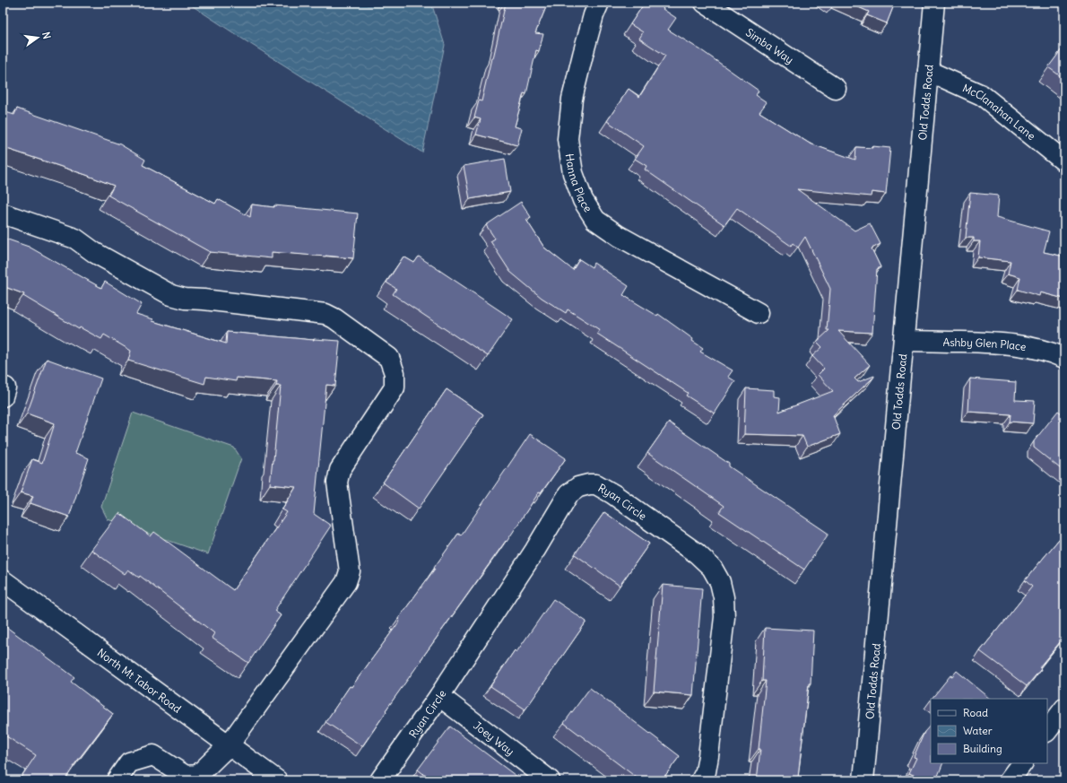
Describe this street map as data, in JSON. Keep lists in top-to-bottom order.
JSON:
{
  "streets": {
    "street": [
      "Simba Way",
      "Old Todds Road",
      "McClanahan Lane",
      "Hanna Place",
      "Ashby Glen Place",
      "Ryan Circle",
      "North Mt Tabor Road",
      "Joey Way"
    ]
  },
  "crossings": [
    ["Old Todds Road", "McClanahan Lane"],
    ["Old Todds Road", "Ashby Glen Place"],
    ["Ryan Circle", "Joey Way"]
  ],
  "legend": ["Road", "Water", "Building"],
  "north": "right"
}
